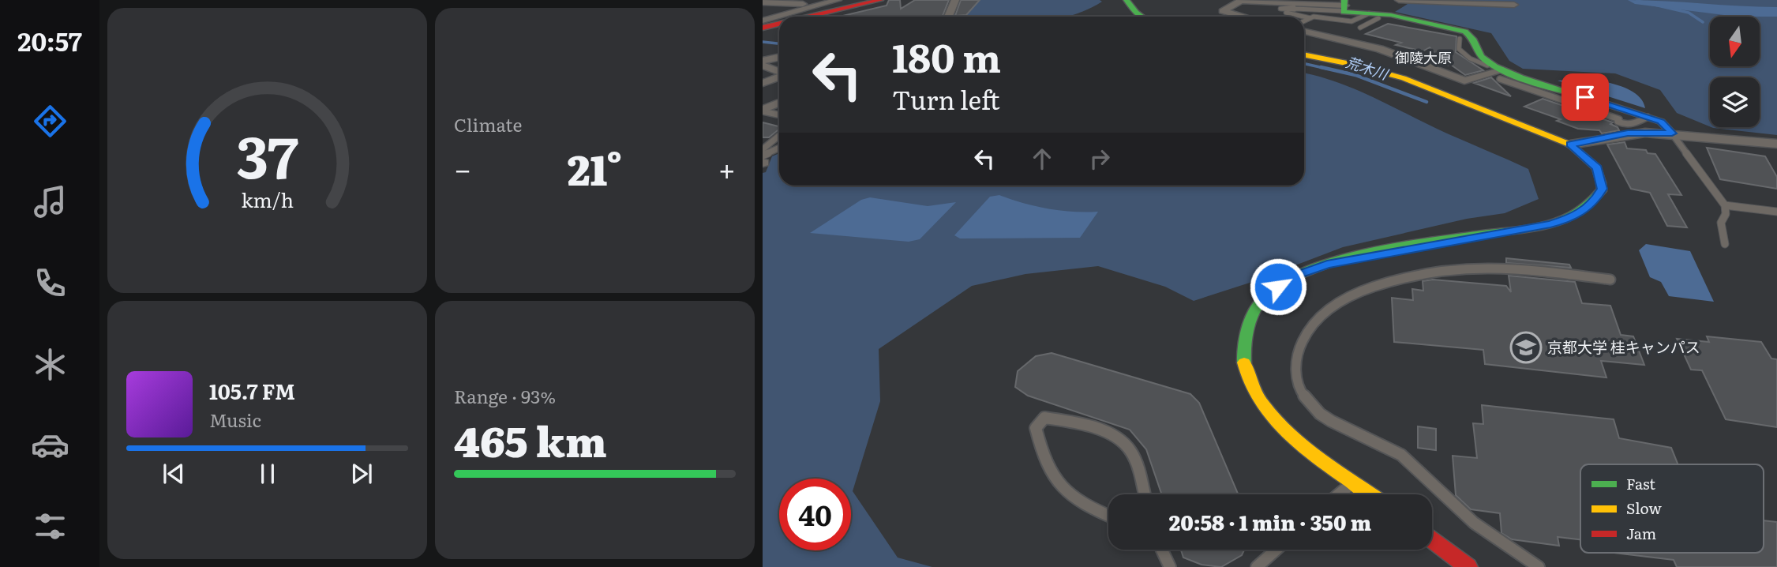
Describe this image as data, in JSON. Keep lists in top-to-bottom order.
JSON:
{
  "districts": ["御陵大原"],
  "water": ["荒木川"],
  "places": {
    "school or university": ["京都大学 桂キャンパス"]
  },
  "legend": ["Fast", "Slow", "Jam"],
  "north": "bottom",
  "page": {
    "tabs": "20:57",
    "tile": [
      "Climate",
      ["Range · 93%", "465 km"]
    ],
    "turn": ["180 m", "Turn left"],
    "heat": ["−", "21°", "+"],
    "song": ["105.7 FM", "Music"],
    "limit": "40",
    "trip": "20:58 · 1 min · 350 m",
    "gauge": ["37", "km/h"]
  }
}
